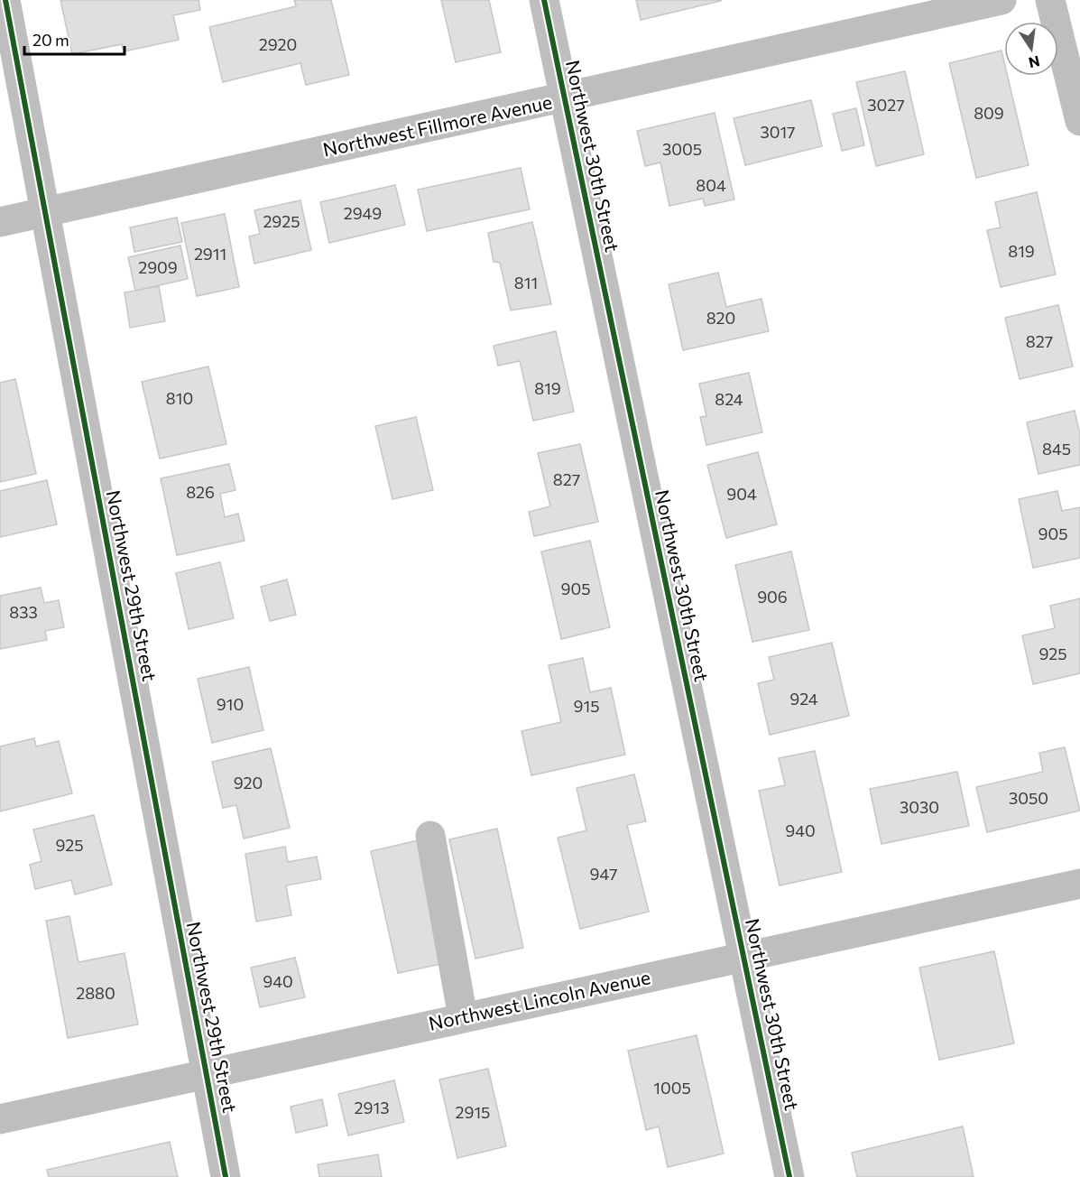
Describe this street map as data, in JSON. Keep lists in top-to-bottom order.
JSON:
{
  "streets": {
    "street": [
      "Northwest Fillmore Avenue",
      "Northwest 30th Street",
      "Northwest 29th Street",
      "Northwest Lincoln Avenue"
    ]
  },
  "crossings": [
    ["Northwest Fillmore Avenue", "Northwest 30th Street"],
    ["Northwest Fillmore Avenue", "Northwest 29th Street"],
    ["Northwest 30th Street", "Northwest Lincoln Avenue"],
    ["Northwest 29th Street", "Northwest Lincoln Avenue"]
  ],
  "house_numbers": [
    "2920",
    "3027",
    "809",
    "3017",
    "3005",
    "804",
    "2949",
    "2925",
    "819",
    "2911",
    "2909",
    "811",
    "820",
    "827",
    "819",
    "810",
    "824",
    "845",
    "827",
    "826",
    "904",
    "905",
    "905",
    "906",
    "833",
    "925",
    "924",
    "910",
    "915",
    "920",
    "3050",
    "3030",
    "940",
    "925",
    "947",
    "940",
    "2880",
    "1005",
    "2913",
    "2915"
  ],
  "scale_bar": "20 m",
  "north": "bottom"
}
